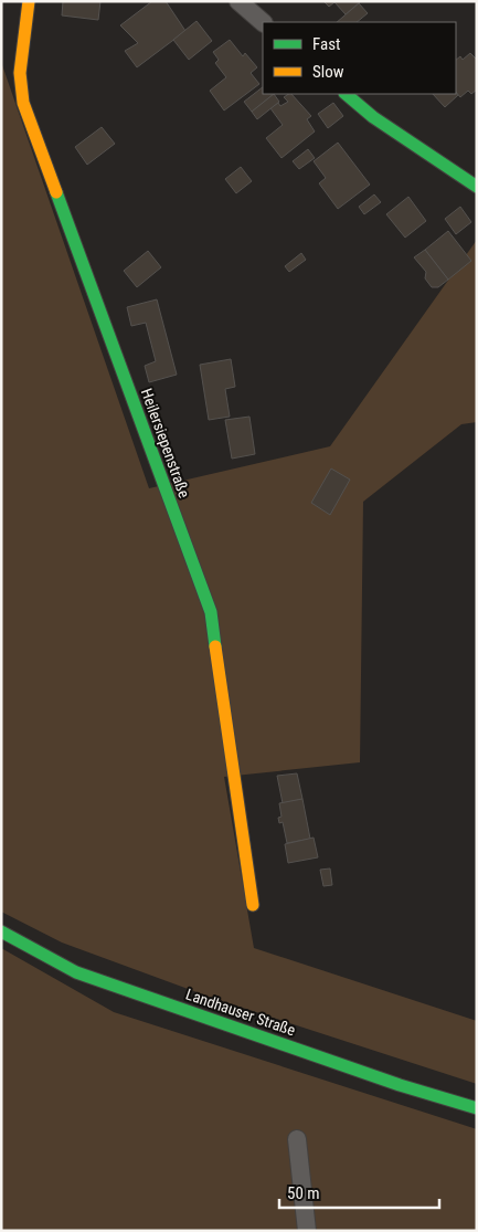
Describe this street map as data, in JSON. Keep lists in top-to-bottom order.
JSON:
{
  "streets": {
    "street": ["Heilersiepenstraße", "Landhauser Straße"]
  },
  "legend": ["Fast", "Slow"],
  "scale_bar": "50 m"
}
